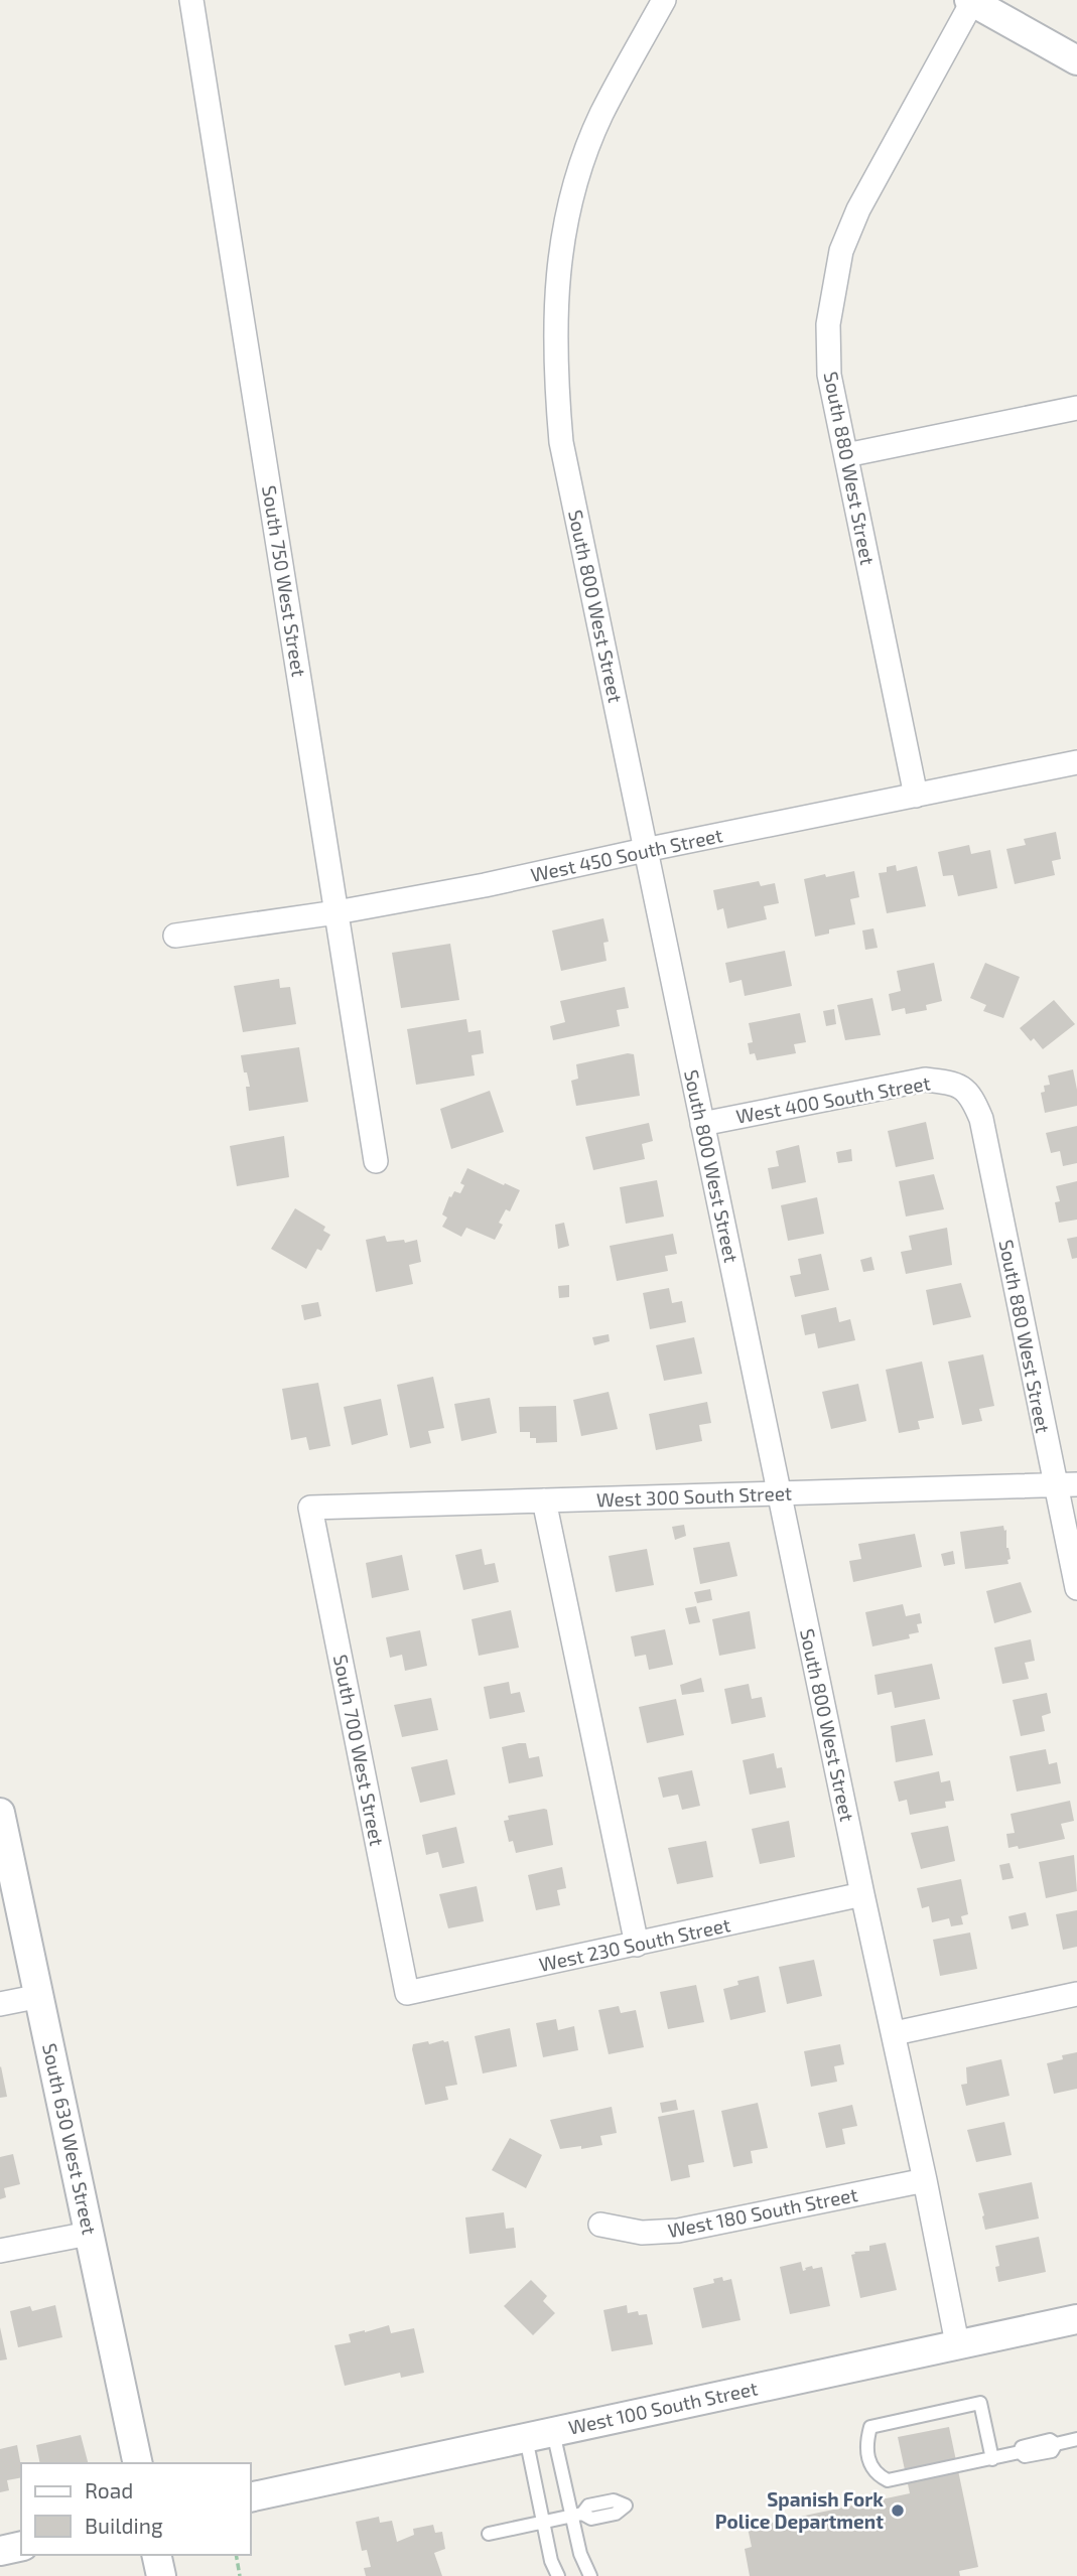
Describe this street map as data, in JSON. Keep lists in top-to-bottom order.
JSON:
{
  "streets": {
    "street": [
      "South 880 West Street",
      "South 750 West Street",
      "South 800 West Street",
      "West 450 South Street",
      "West 400 South Street",
      "West 300 South Street",
      "South 700 West Street",
      "West 230 South Street",
      "South 630 West Street",
      "West 180 South Street",
      "West 100 South Street"
    ]
  },
  "crossings": [
    ["South 880 West Street", "West 450 South Street"],
    ["South 880 West Street", "West 400 South Street"],
    ["South 880 West Street", "West 300 South Street"],
    ["South 750 West Street", "West 450 South Street"],
    ["South 800 West Street", "West 450 South Street"],
    ["South 800 West Street", "West 400 South Street"],
    ["South 800 West Street", "West 300 South Street"],
    ["South 800 West Street", "West 230 South Street"],
    ["South 800 West Street", "West 180 South Street"],
    ["South 800 West Street", "West 100 South Street"],
    ["West 300 South Street", "South 700 West Street"],
    ["South 700 West Street", "West 230 South Street"]
  ],
  "places": ["Spanish Fork Police Department"],
  "legend": ["Road", "Building"]
}
